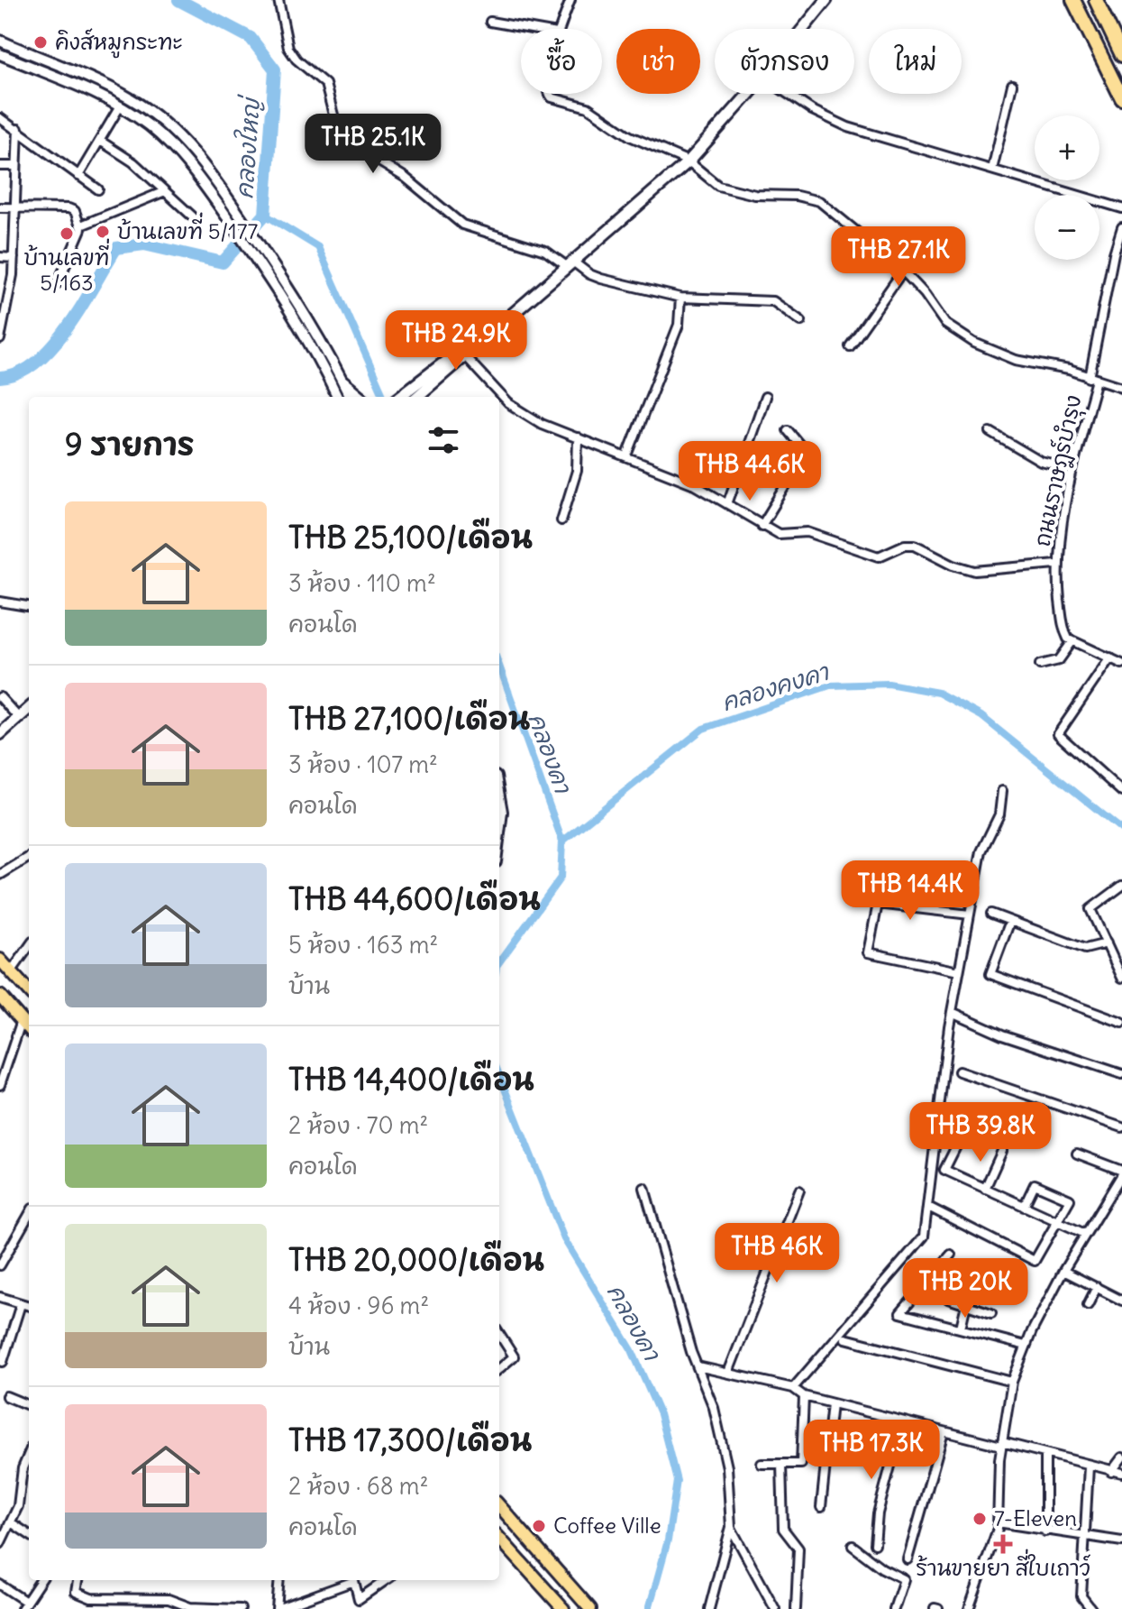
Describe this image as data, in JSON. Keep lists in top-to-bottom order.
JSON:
{
  "streets": {
    "street": ["ถนนราษฎร์บำรุง"]
  },
  "water": ["คลองใหญ่", "คลองคงคา", "คลองคา"],
  "places": {
    "other": [
      "คิงส์หมูกระทะ",
      "บ้านเลขที่ 5/177",
      "บ้านเลขที่ 5/163",
      "7-Eleven",
      "Coffee Ville"
    ],
    "health": ["ร้านขายยา สี่ใบเถาว์"]
  },
  "page": {
    "chip": [
      "ซื้อ",
      "เช่า",
      "ตัวกรอง",
      "ใหม่"
    ],
    "price": [
      "THB 25.1K",
      "THB 27.1K",
      "THB 24.9K",
      "THB 44.6K",
      "THB 14.4K",
      "THB 39.8K",
      "THB 46K",
      "THB 20K",
      "THB 17.3K"
    ],
    "map_buttons": ["+", "−"],
    "heading": "9 รายการ",
    "list": [
      {
        "name": "THB 25,100/เดือน",
        "note": "3 ห้อง · 110 m² · คอนโด"
      },
      {
        "name": "THB 27,100/เดือน",
        "note": "3 ห้อง · 107 m² · คอนโด"
      },
      {
        "name": "THB 44,600/เดือน",
        "note": "5 ห้อง · 163 m² · บ้าน"
      },
      {
        "name": "THB 14,400/เดือน",
        "note": "2 ห้อง · 70 m² · คอนโด"
      },
      {
        "name": "THB 20,000/เดือน",
        "note": "4 ห้อง · 96 m² · บ้าน"
      },
      {
        "name": "THB 17,300/เดือน",
        "note": "2 ห้อง · 68 m² · คอนโด"
      }
    ]
  }
}
